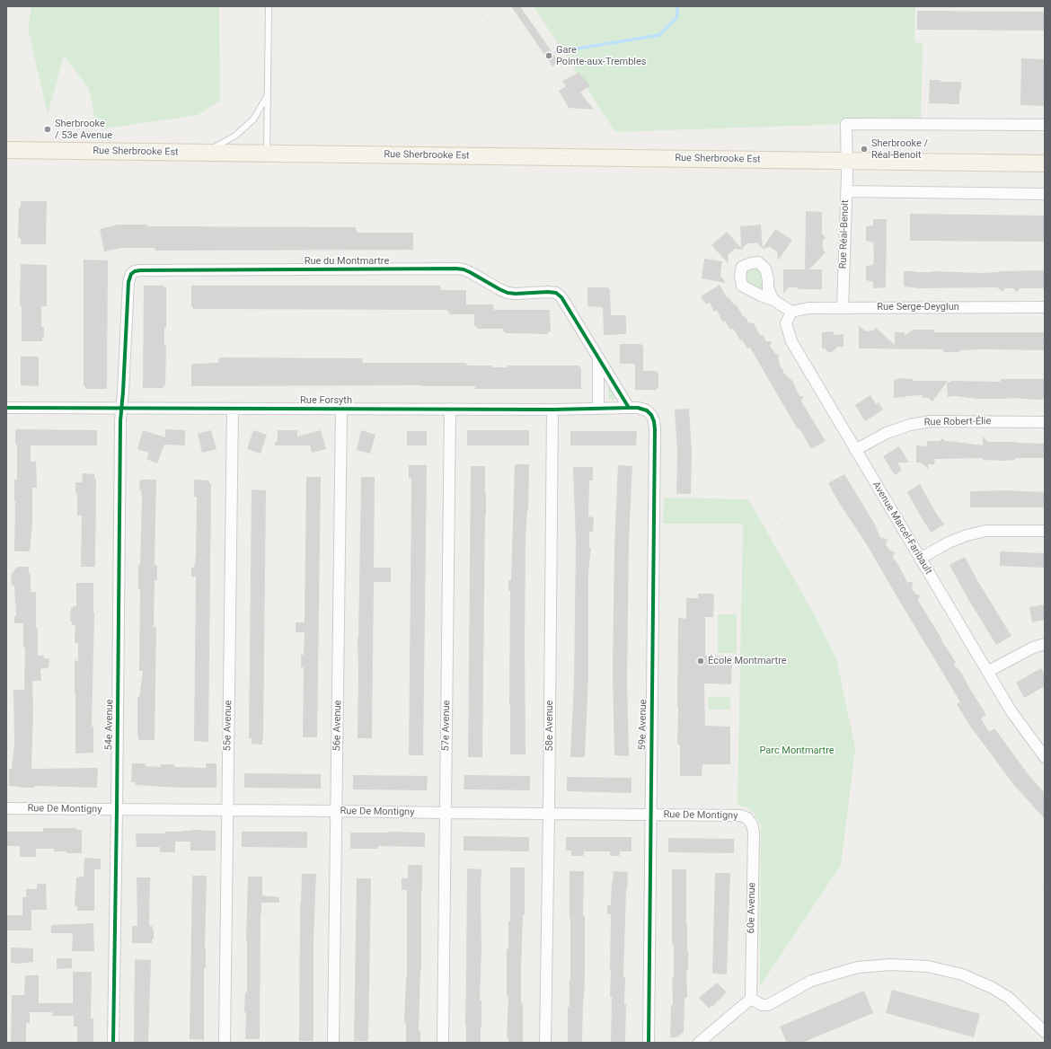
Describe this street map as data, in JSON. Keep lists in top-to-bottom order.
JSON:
{
  "streets": {
    "main road": ["Rue Sherbrooke Est"],
    "street": [
      "Rue Réal-Benoit",
      "Rue du Montmartre",
      "Rue Serge-Deyglun",
      "Rue Forsyth",
      "Rue Robert-Élie",
      "Avenue Marcel-Faribault",
      "54e Avenue",
      "59e Avenue",
      "55e Avenue",
      "56e Avenue",
      "57e Avenue",
      "58e Avenue",
      "Rue De Montigny",
      "60e Avenue"
    ]
  },
  "crossings": [
    ["Rue Sherbrooke Est", "Rue Réal-Benoit"],
    ["Rue Réal-Benoit", "Rue Serge-Deyglun"],
    ["Rue du Montmartre", "Rue Forsyth"],
    ["Rue du Montmartre", "54e Avenue"],
    ["Rue Serge-Deyglun", "Avenue Marcel-Faribault"],
    ["Rue Forsyth", "54e Avenue"],
    ["Rue Forsyth", "59e Avenue"],
    ["Rue Forsyth", "55e Avenue"],
    ["Rue Forsyth", "56e Avenue"],
    ["Rue Forsyth", "57e Avenue"],
    ["Rue Forsyth", "58e Avenue"],
    ["Rue Robert-Élie", "Avenue Marcel-Faribault"],
    ["54e Avenue", "Rue De Montigny"],
    ["59e Avenue", "Rue De Montigny"],
    ["55e Avenue", "Rue De Montigny"],
    ["56e Avenue", "Rue De Montigny"],
    ["57e Avenue", "Rue De Montigny"],
    ["58e Avenue", "Rue De Montigny"],
    ["Rue De Montigny", "60e Avenue"]
  ],
  "parks": ["Parc Montmartre"],
  "places": [
    "Gare Pointe-aux-Trembles",
    "Sherbrooke / 53e Avenue",
    "Sherbrooke / Réal-Benoit",
    "École Montmartre"
  ]
}
